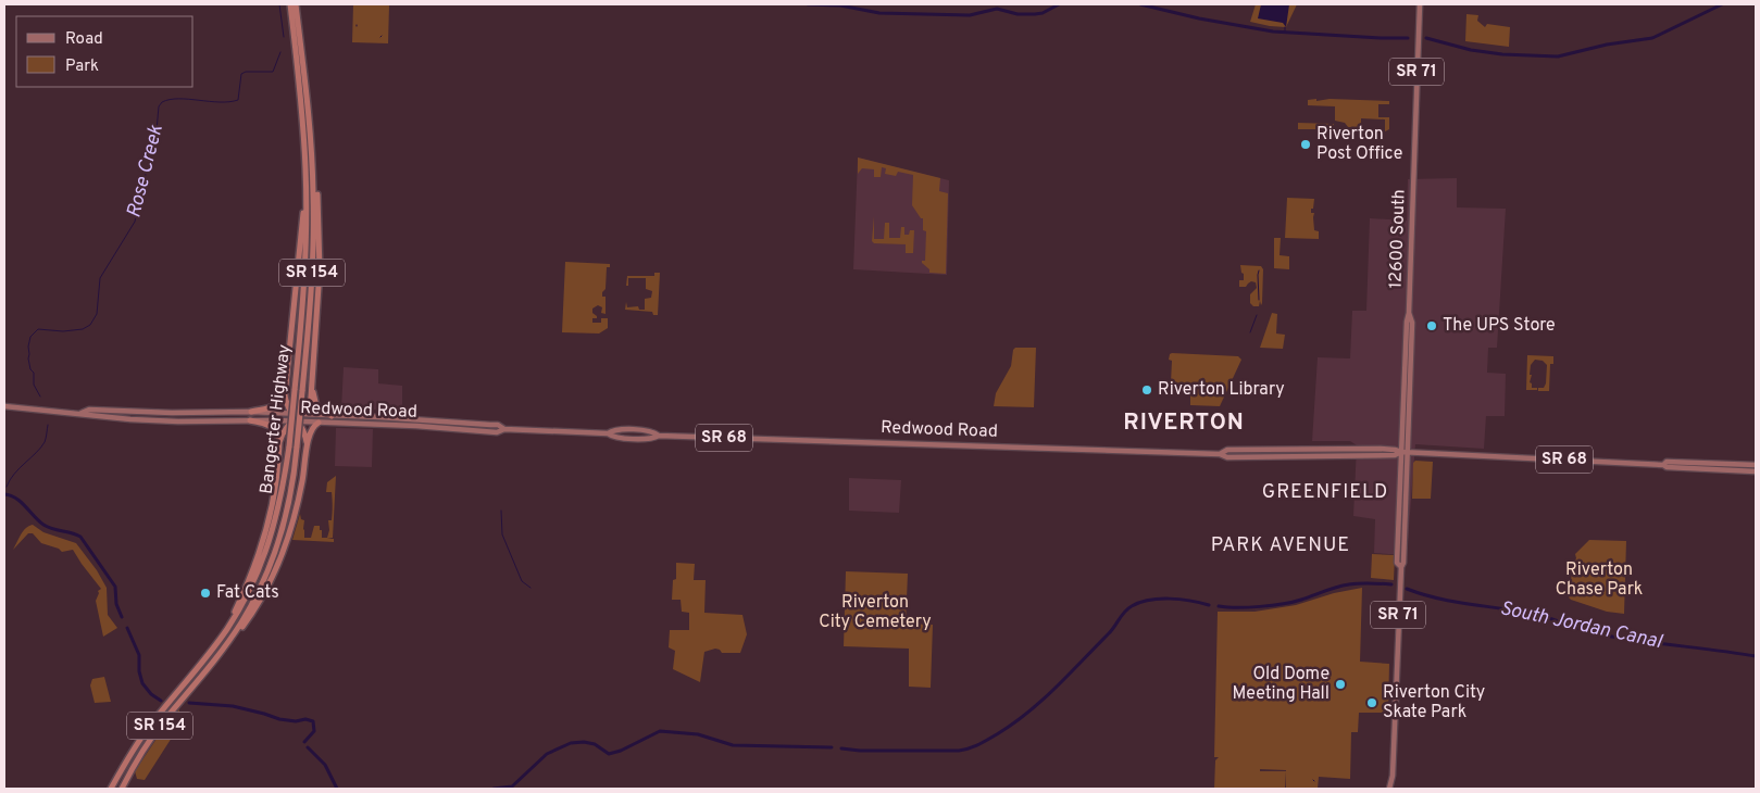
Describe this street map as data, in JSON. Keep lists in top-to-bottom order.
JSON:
{
  "streets": {
    "highway": ["SR 154", "Bangerter Highway"],
    "main road": [
      "SR 71",
      "12600 South",
      "Redwood Road",
      "SR 68"
    ]
  },
  "crossings": [
    ["12600 South", "Redwood Road"],
    ["Redwood Road", "SR 68"]
  ],
  "districts": ["RIVERTON", "GREENFIELD", "PARK AVENUE"],
  "water": ["Rose Creek", "South Jordan Canal"],
  "parks": ["Riverton Chase Park", "Riverton City Cemetery"],
  "places": [
    "Riverton Post Office",
    "The UPS Store",
    "Riverton Library",
    "Fat Cats",
    "Old Dome Meeting Hall",
    "Riverton City Skate Park"
  ],
  "legend": ["Road", "Park"]
}
